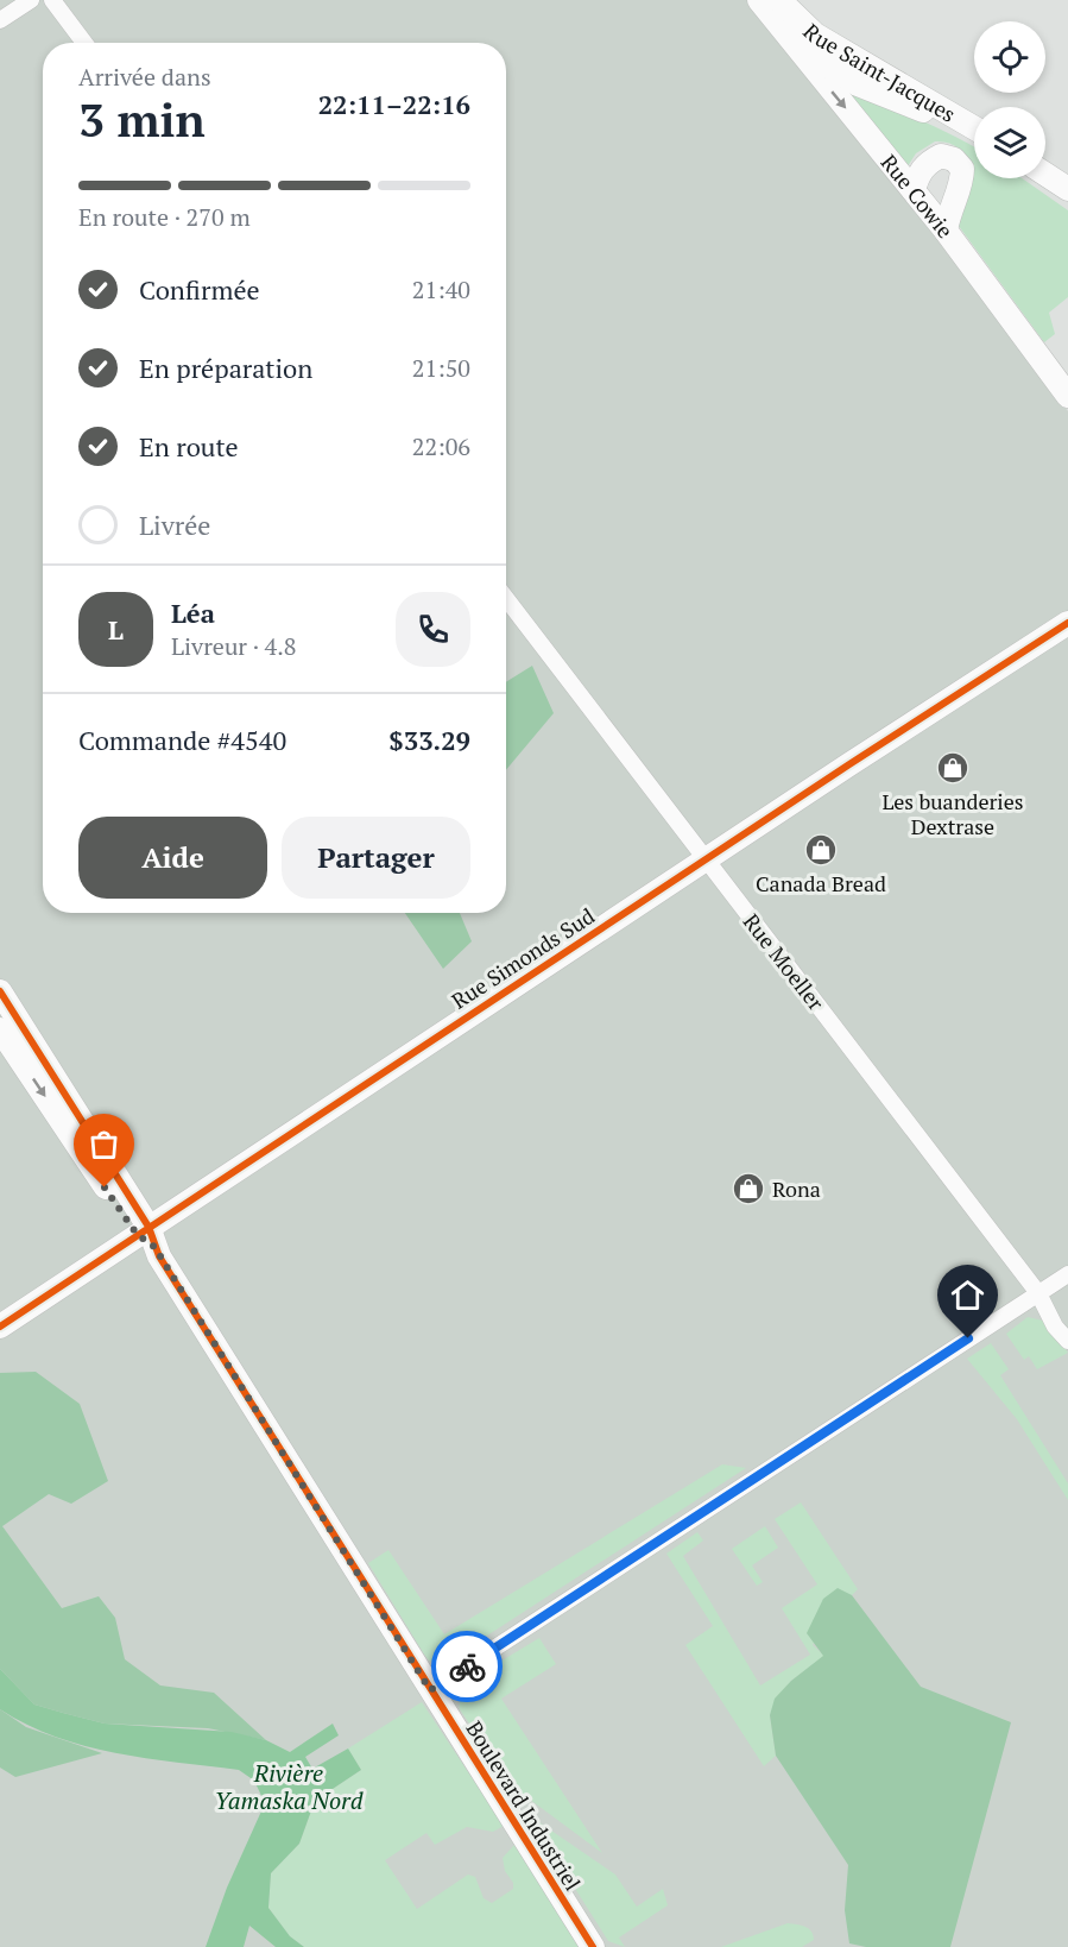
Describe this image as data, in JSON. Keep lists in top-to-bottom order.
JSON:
{
  "streets": {
    "street": [
      "Rue Saint-Jacques",
      "Rue Cowie",
      "Rue Simonds Sud",
      "Rue Moeller",
      "Boulevard Industriel"
    ]
  },
  "crossings": [
    ["Rue Saint-Jacques", "Rue Cowie"],
    ["Rue Simonds Sud", "Rue Moeller"],
    ["Rue Simonds Sud", "Boulevard Industriel"]
  ],
  "one_way": ["Rue Cowie"],
  "water": ["Rivière Yamaska Nord"],
  "places": {
    "shop": ["Les buanderies Dextrase", "Canada Bread", "Rona"]
  },
  "page": {
    "heading": ["3 min", "Arrivée dans", "22:11–22:16"],
    "panel": [
      "Léa",
      "Livreur · 4.8",
      "Commande #4540",
      "$33.29"
    ],
    "bar": "En route · 270 m",
    "list": [
      ["Confirmée", "21:40"],
      ["En préparation", "21:50"],
      ["En route", "22:06"],
      "Livrée"
    ],
    "round": "L",
    "buttons": ["Aide", "Partager"]
  }
}
